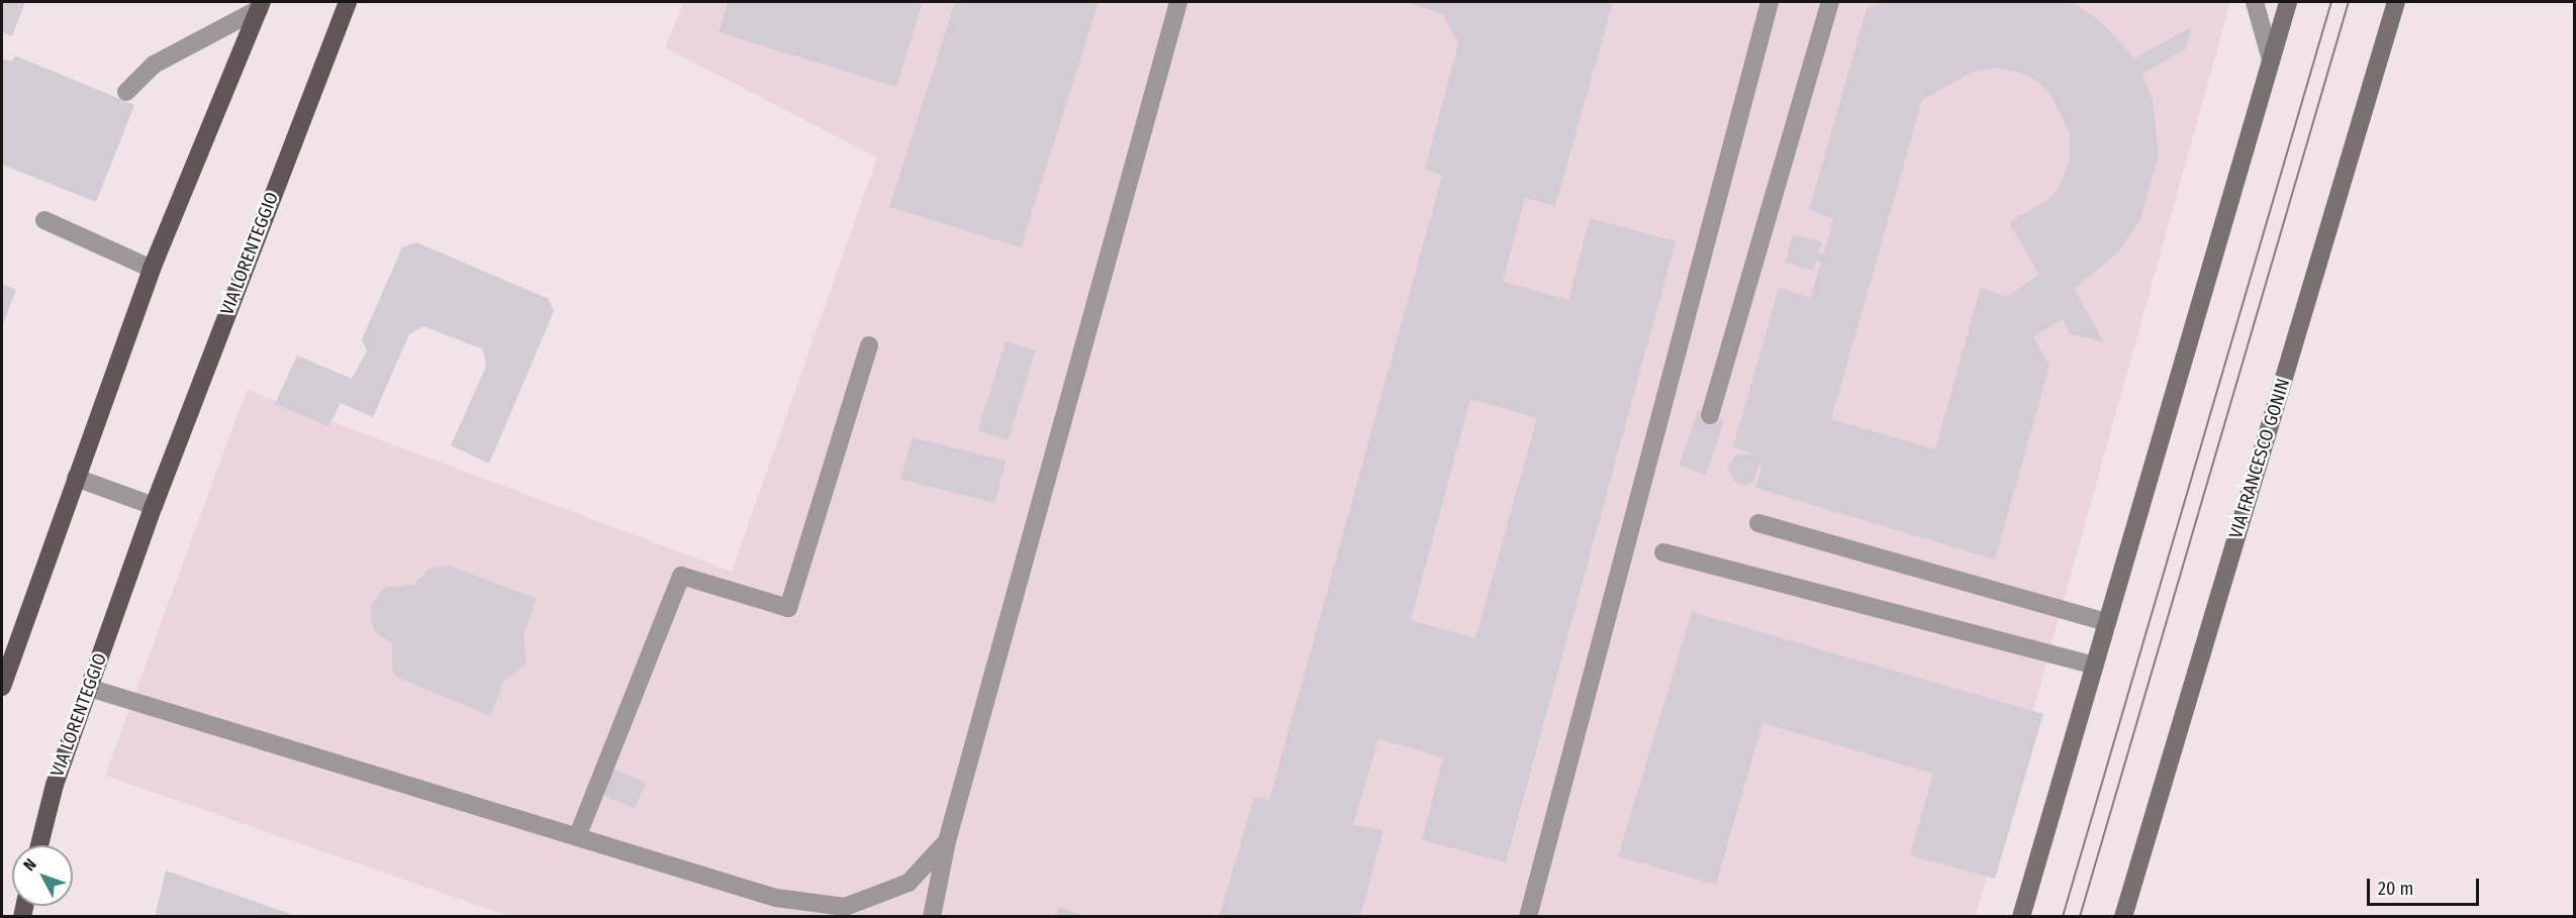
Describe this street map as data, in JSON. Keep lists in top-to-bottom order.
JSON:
{
  "streets": {
    "main road": ["VIA LORENTEGGIO"],
    "street": ["VIA FRANCESCO GONIN"]
  },
  "scale_bar": "20 m",
  "north": "top left"
}
